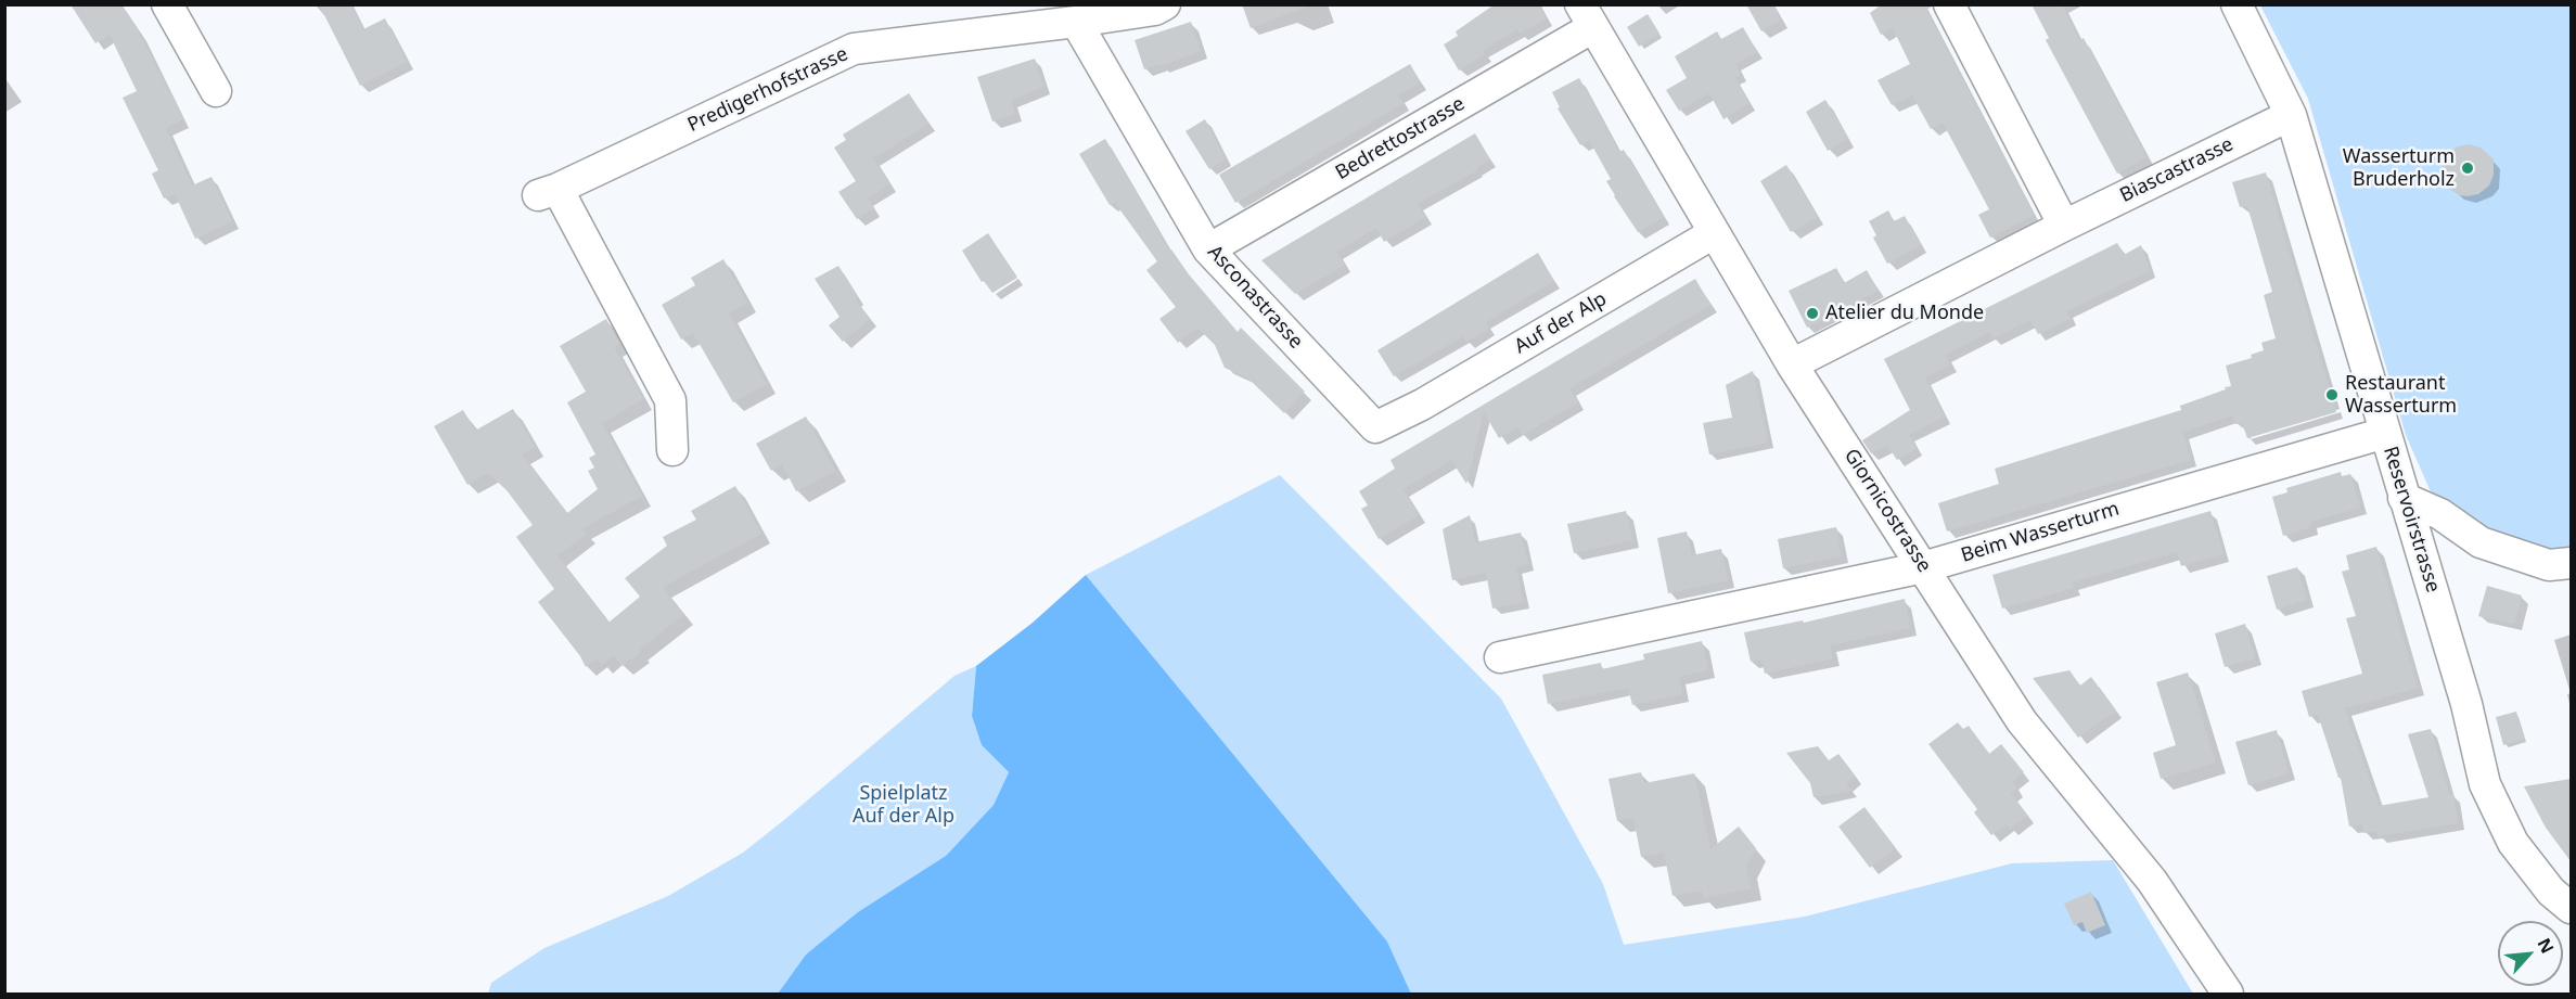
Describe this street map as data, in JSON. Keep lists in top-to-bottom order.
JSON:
{
  "streets": {
    "street": [
      "Predigerhofstrasse",
      "Bedrettostrasse",
      "Biascastrasse",
      "Asconastrasse",
      "Auf der Alp",
      "Giornicostrasse",
      "Reservoirstrasse",
      "Beim Wasserturm"
    ]
  },
  "crossings": [
    ["Predigerhofstrasse", "Asconastrasse"],
    ["Bedrettostrasse", "Asconastrasse"],
    ["Bedrettostrasse", "Giornicostrasse"],
    ["Biascastrasse", "Giornicostrasse"],
    ["Biascastrasse", "Reservoirstrasse"],
    ["Asconastrasse", "Auf der Alp"],
    ["Auf der Alp", "Giornicostrasse"],
    ["Giornicostrasse", "Beim Wasserturm"],
    ["Reservoirstrasse", "Beim Wasserturm"]
  ],
  "parks": ["Spielplatz Auf der Alp"],
  "places": ["Wasserturm Bruderholz", "Atelier du Monde", "Restaurant Wasserturm"],
  "north": "top right"
}
